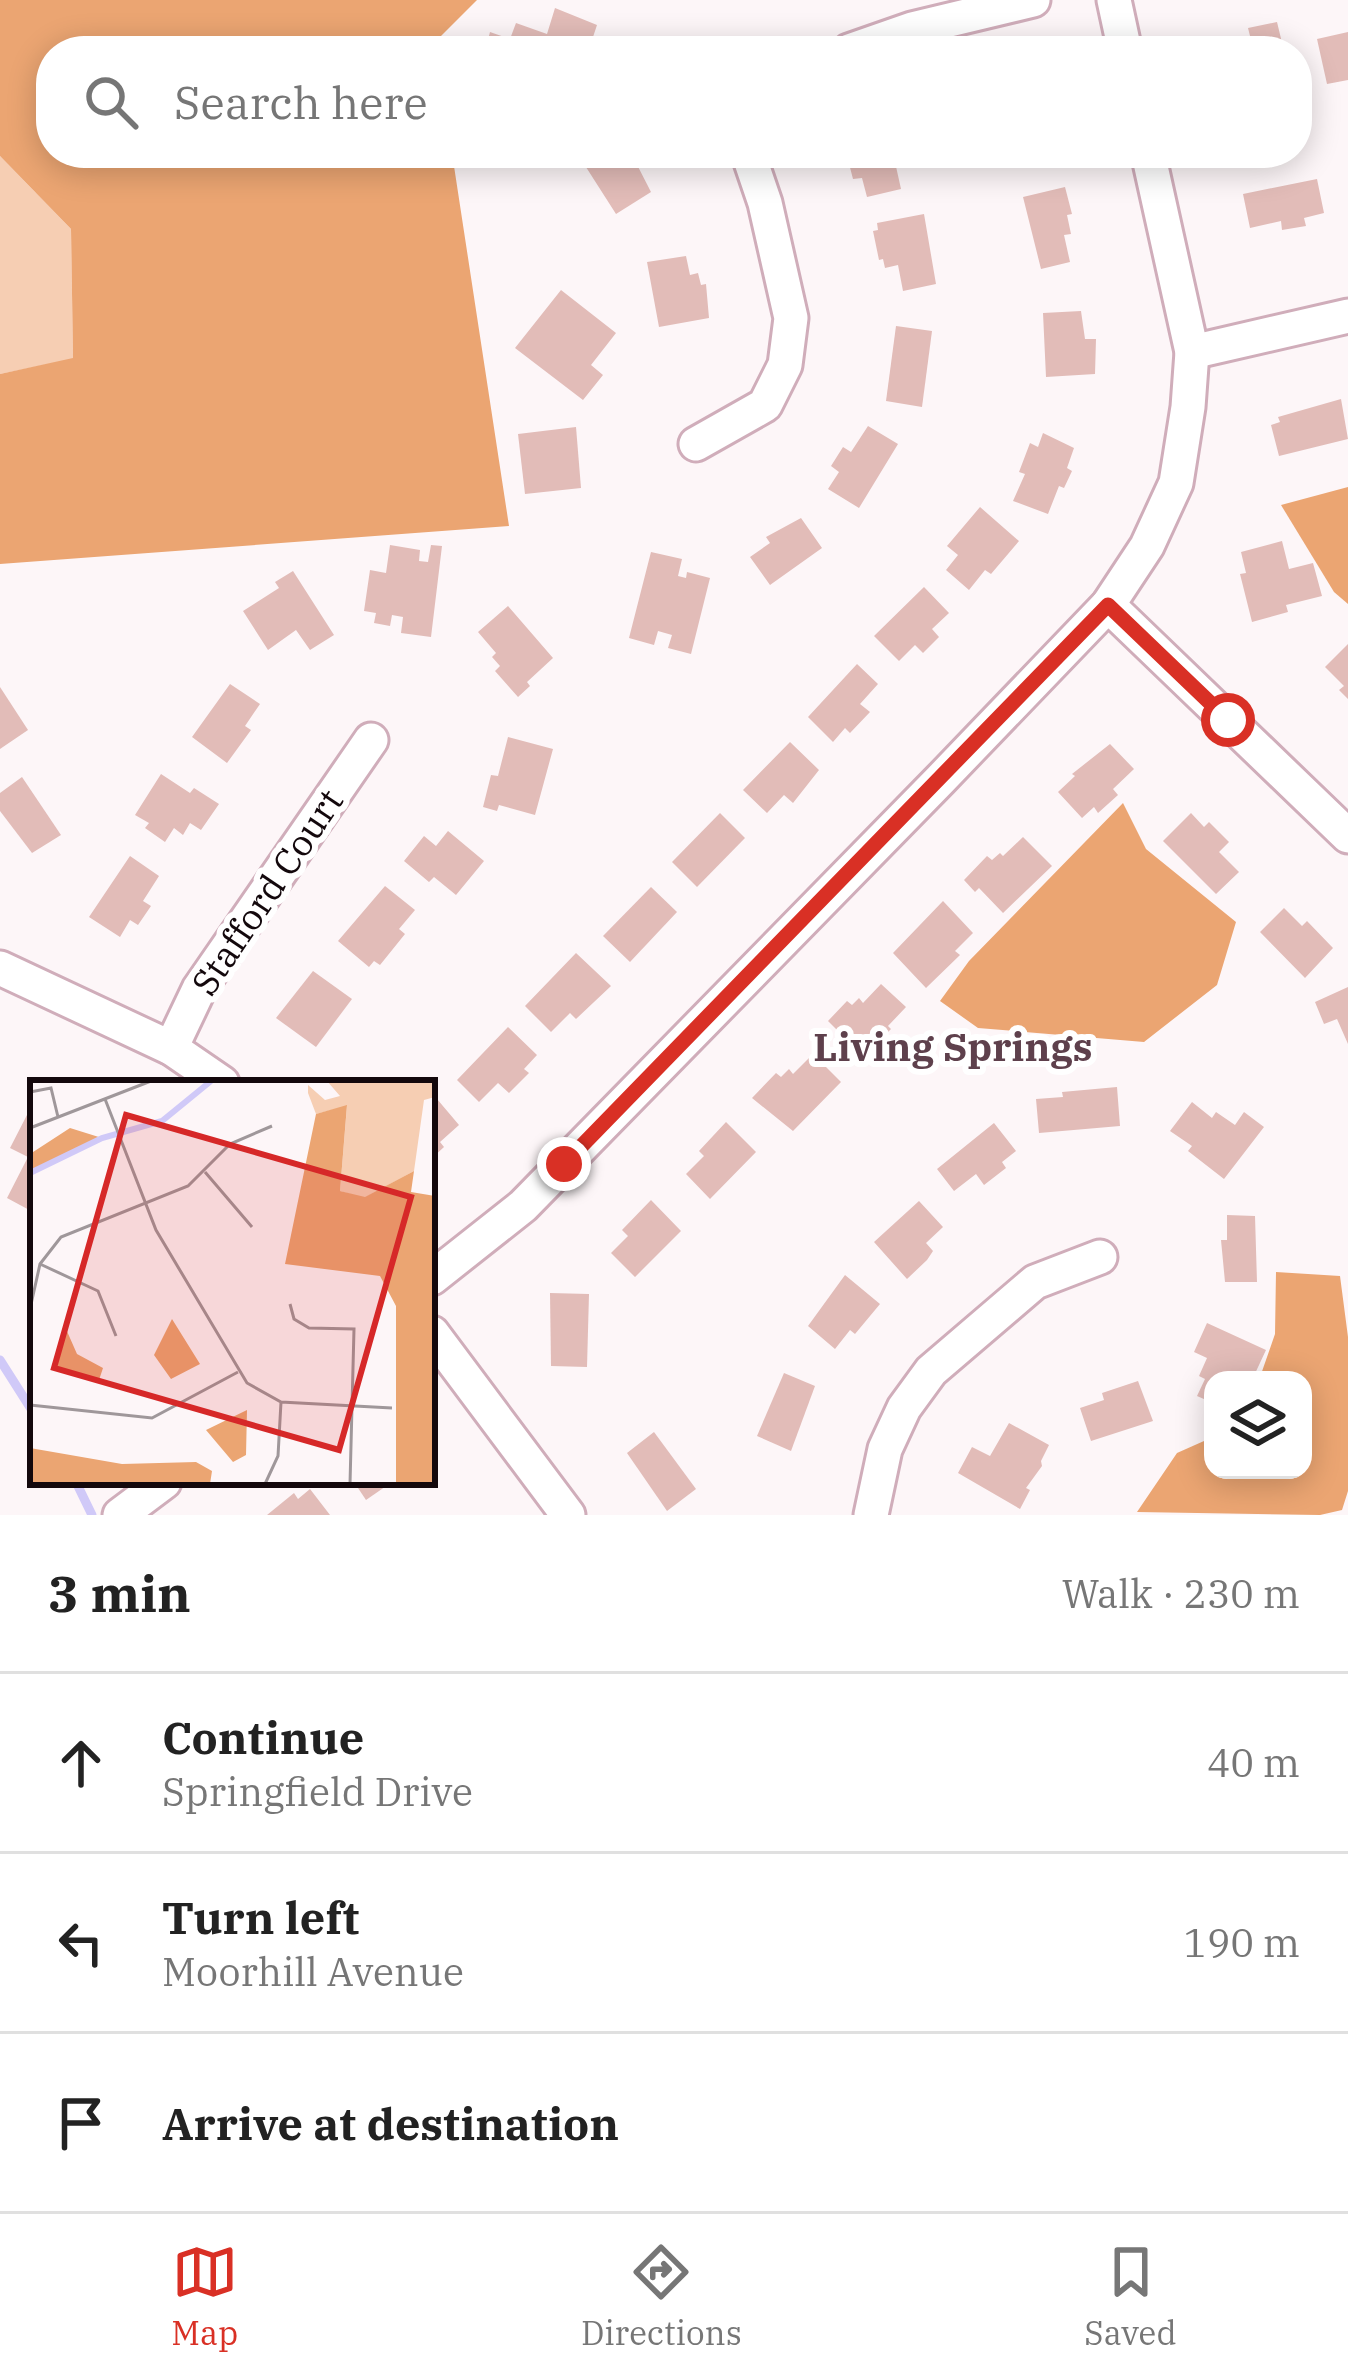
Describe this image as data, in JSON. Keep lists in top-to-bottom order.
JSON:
{
  "streets": {
    "street": ["Stafford Court"]
  },
  "districts": ["Living Springs"],
  "page": {
    "search": "Search here",
    "heading": ["3 min", "Walk · 230 m"],
    "list": [
      ["Continue", "Springfield Drive", "40 m"],
      ["Turn left", "Moorhill Avenue", "190 m"],
      "Arrive at destination"
    ],
    "nav": ["Map", "Directions", "Saved"]
  }
}
